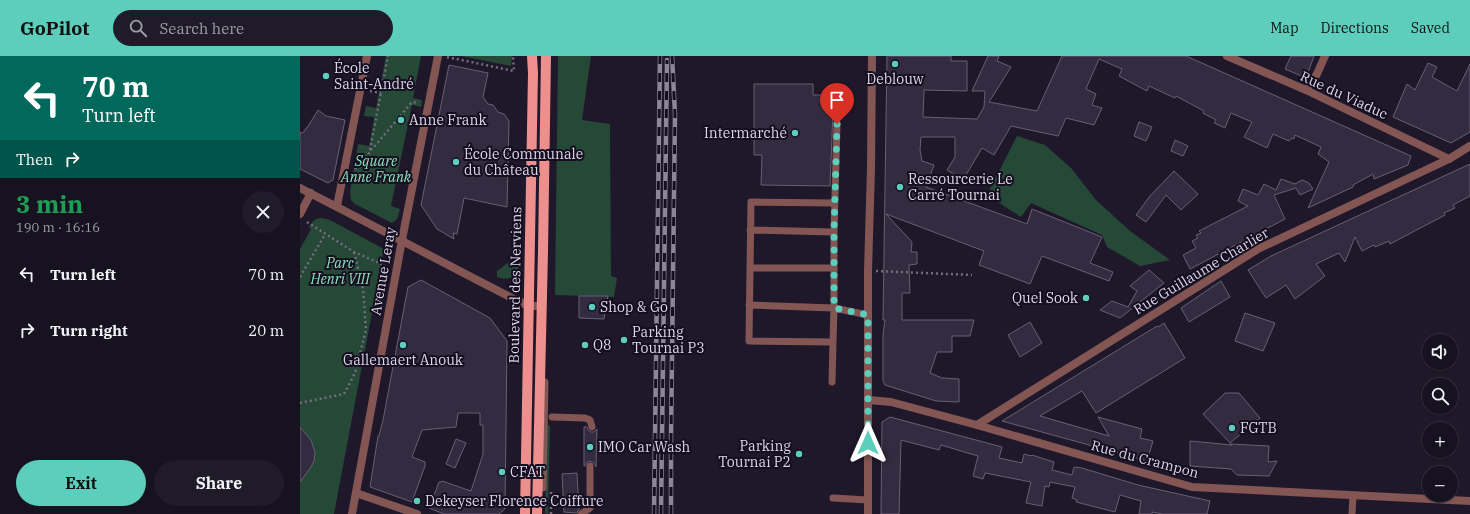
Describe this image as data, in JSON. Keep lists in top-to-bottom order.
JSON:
{
  "streets": {
    "main road": ["Boulevard des Nerviens"],
    "street": [
      "Rue du Viaduc",
      "Avenue Leray",
      "Rue Guillaume Charlier",
      "Rue du Crampon"
    ]
  },
  "crossings": [
    ["Rue du Viaduc", "Rue Guillaume Charlier"],
    ["Rue Guillaume Charlier", "Rue du Crampon"]
  ],
  "parks": ["Square Anne Frank", "Parc Henri VIII"],
  "places": [
    "Deblouw",
    "École Saint-André",
    "Anne Frank",
    "Intermarché",
    "École Communale du Château",
    "Ressourcerie Le Carré Tournai",
    "Quel Sook",
    "Shop & Go",
    "Parking Tournai P3",
    "Gallemaert Anouk",
    "Q8",
    "FGTB",
    "IMO Car Wash",
    "Parking Tournai P2",
    "CFAT",
    "Dekeyser Florence Coiffure"
  ],
  "page": {
    "header": "GoPilot",
    "search": "Search here",
    "nav": ["Map", "Directions", "Saved"],
    "turn": ["70 m", "Turn left"],
    "then": "Then",
    "heading": ["3 min", "190 m · 16:16"],
    "list": [
      {
        "name": "Turn left",
        "value": "70 m"
      },
      {
        "name": "Turn right",
        "value": "20 m"
      }
    ],
    "map_buttons": ["+", "−"],
    "buttons": ["Exit", "Share"]
  }
}
